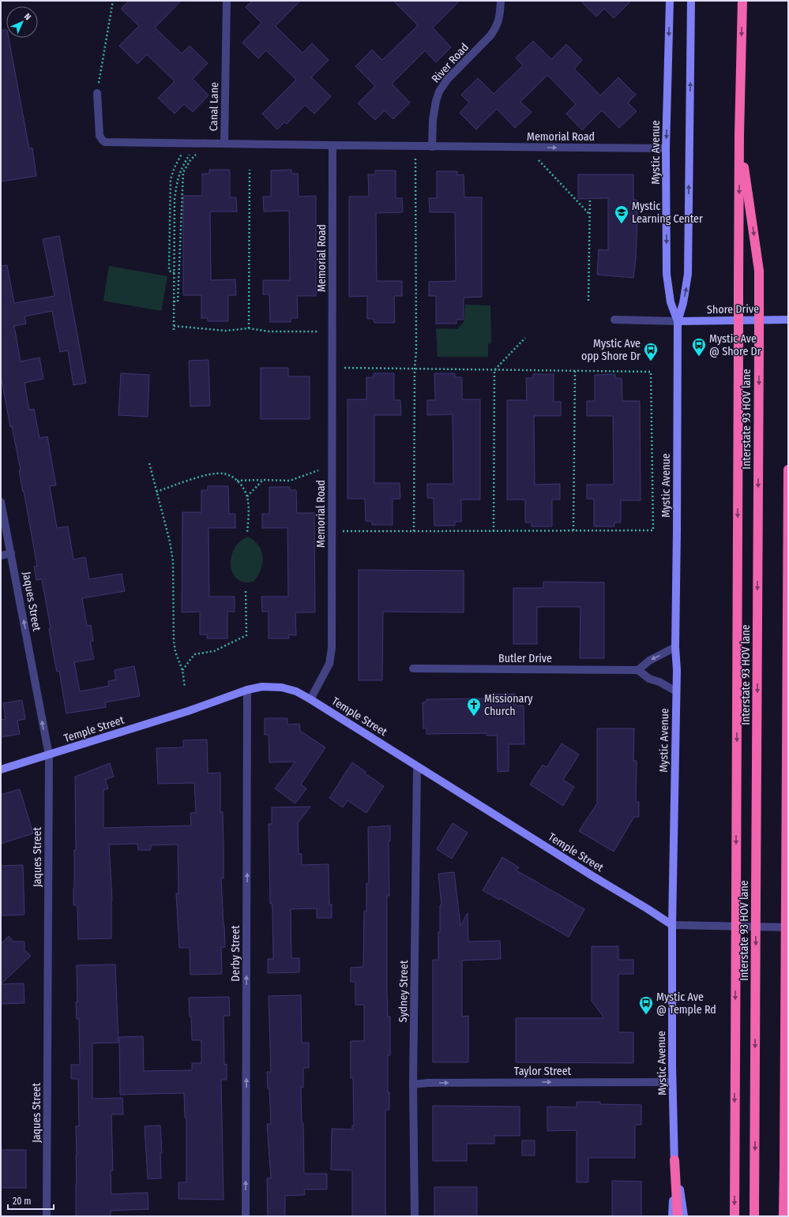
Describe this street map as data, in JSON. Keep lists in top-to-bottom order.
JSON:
{
  "streets": {
    "highway": ["Interstate 93 HOV lane"],
    "main road": ["Mystic Avenue", "Shore Drive", "Temple Street"],
    "street": [
      "River Road",
      "Canal Lane",
      "Memorial Road",
      "Jaques Street",
      "Butler Drive",
      "Derby Street",
      "Sydney Street",
      "Taylor Street"
    ]
  },
  "crossings": [
    ["River Road", "Memorial Road"],
    ["Canal Lane", "Memorial Road"],
    ["Memorial Road", "Mystic Avenue"],
    ["Memorial Road", "Temple Street"],
    ["Mystic Avenue", "Shore Drive"],
    ["Mystic Avenue", "Temple Street"],
    ["Mystic Avenue", "Taylor Street"],
    ["Jaques Street", "Temple Street"],
    ["Temple Street", "Derby Street"],
    ["Temple Street", "Sydney Street"],
    ["Sydney Street", "Taylor Street"]
  ],
  "one_way": ["Derby Street", "Taylor Street"],
  "places": {
    "school or university": ["Mystic Learning Center"],
    "bus stop": ["Mystic Ave @ Shore Dr", "Mystic Ave opp Shore Dr", "Mystic Ave @ Temple Rd"],
    "church": ["Missionary Church"]
  },
  "scale_bar": "20 m",
  "north": "top right"
}
